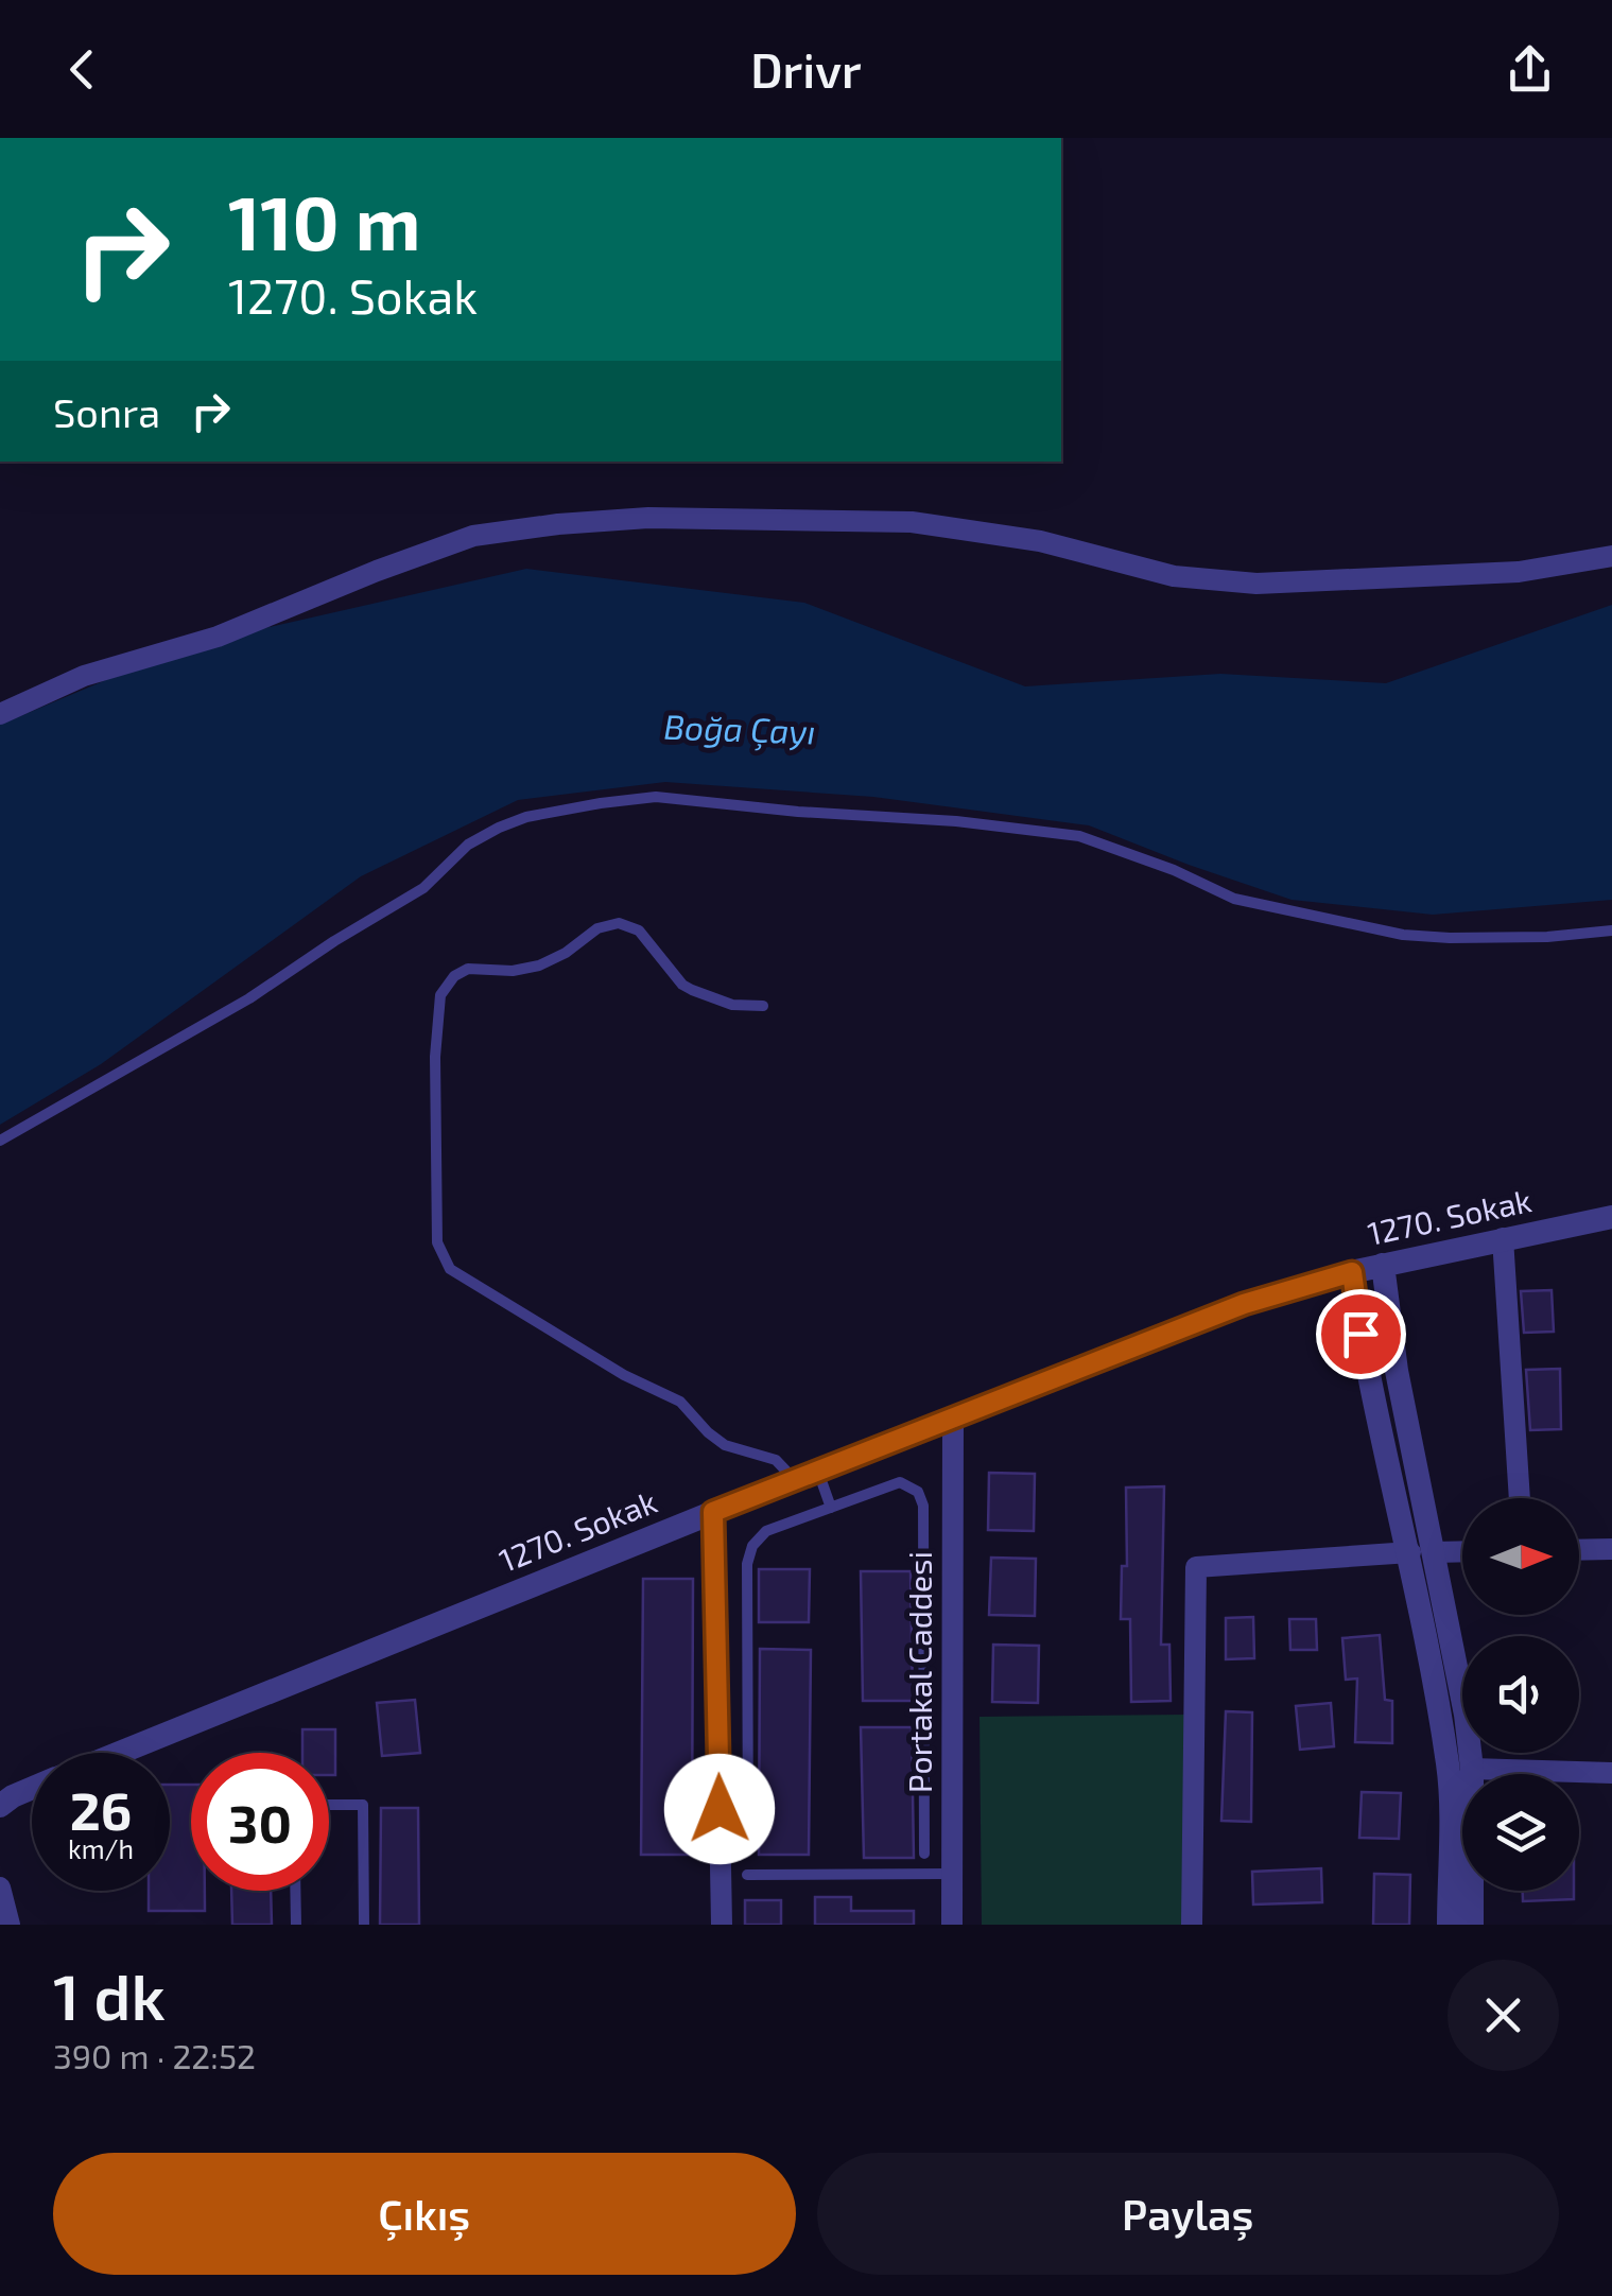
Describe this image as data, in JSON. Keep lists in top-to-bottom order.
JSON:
{
  "streets": {
    "street": ["1270. Sokak", "Portakal Caddesi"]
  },
  "crossings": [
    ["1270. Sokak", "Portakal Caddesi"]
  ],
  "water": ["Boğa Çayı"],
  "north": "right",
  "page": {
    "header": "Drivr",
    "turn": ["110 m", "1270. Sokak"],
    "then": "Sonra",
    "speed": "26 km/h",
    "limit": "30",
    "heading": ["1 dk", "390 m · 22:52"],
    "buttons": ["Çıkış", "Paylaş"]
  }
}
